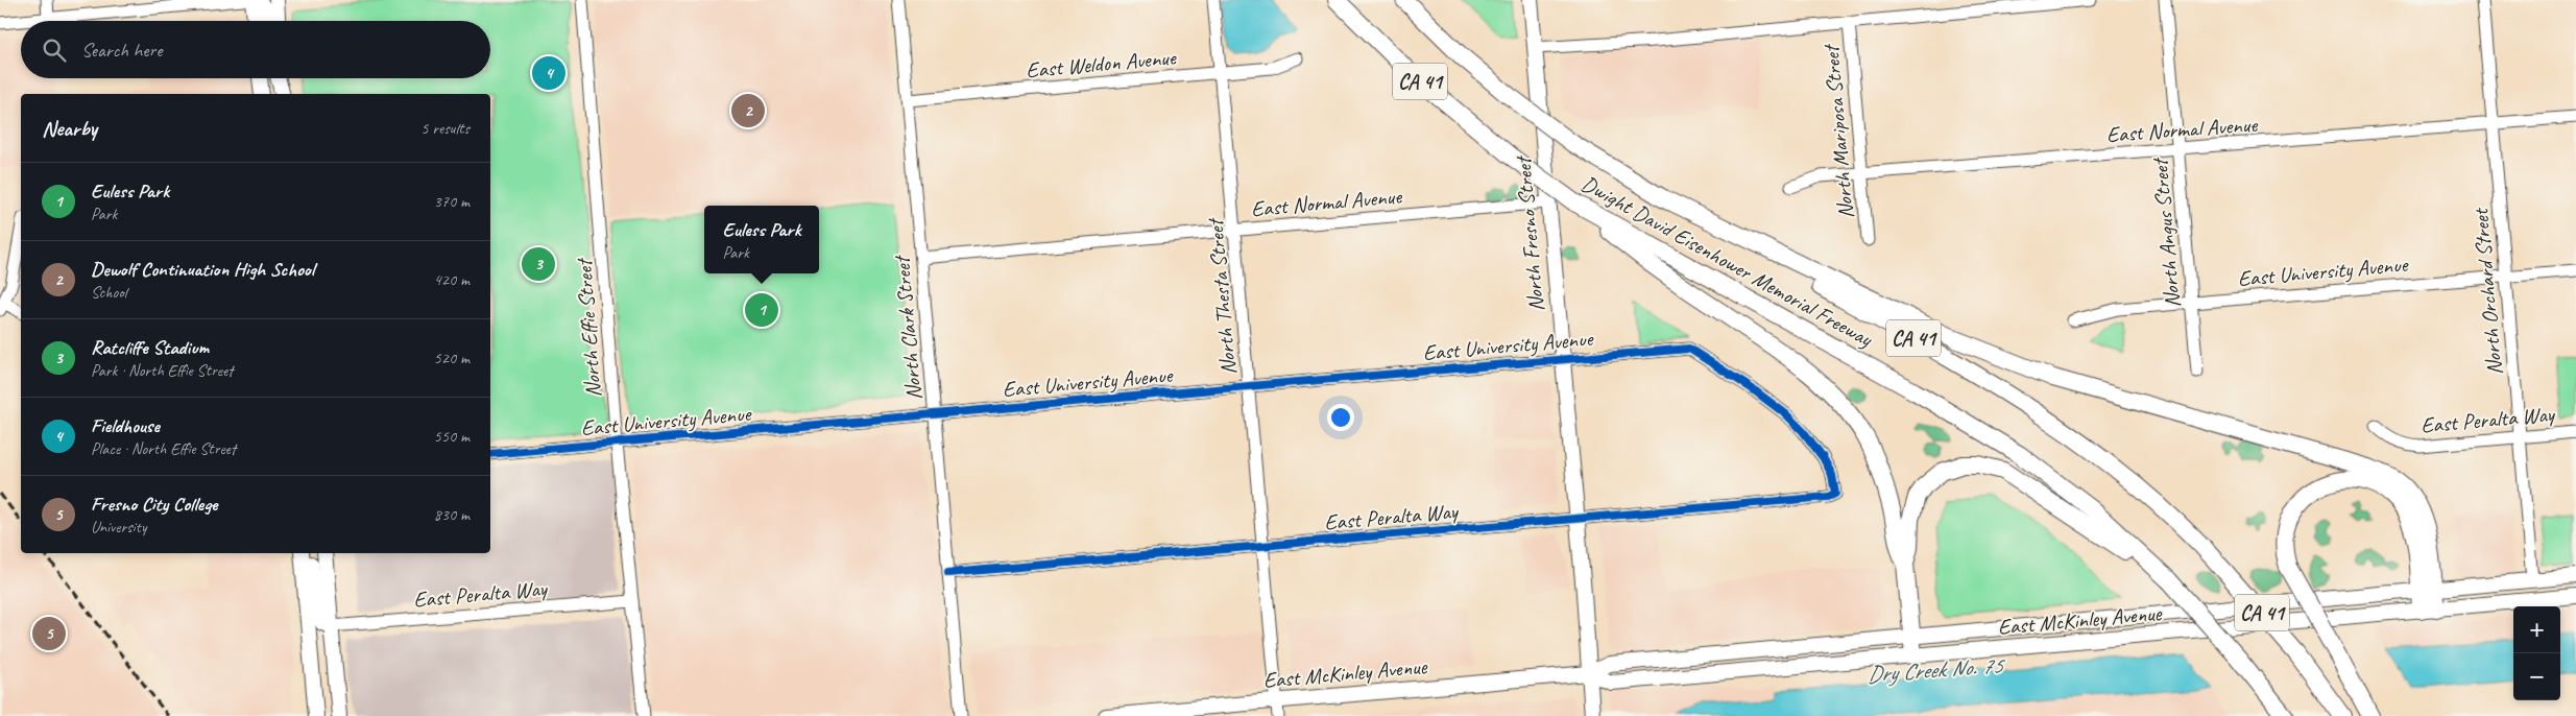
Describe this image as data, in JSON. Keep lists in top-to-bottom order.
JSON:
{
  "streets": {
    "highway": ["CA 41", "Dwight David Eisenhower Memorial Freeway"],
    "main road": ["North Fresno Street", "East McKinley Avenue"],
    "street": [
      "East Weldon Avenue",
      "East Normal Avenue",
      "North Mariposa Street",
      "North Angus Street",
      "East University Avenue",
      "North Orchard Street",
      "North Thesta Street",
      "North Effie Street",
      "North Clark Street",
      "East Peralta Way"
    ]
  },
  "crossings": [
    ["East Weldon Avenue", "North Thesta Street"],
    ["East Weldon Avenue", "North Clark Street"],
    ["East Normal Avenue", "North Mariposa Street"],
    ["East Normal Avenue", "North Angus Street"],
    ["East Normal Avenue", "North Fresno Street"],
    ["East Normal Avenue", "North Orchard Street"],
    ["East Normal Avenue", "North Thesta Street"],
    ["East Normal Avenue", "North Clark Street"],
    ["North Angus Street", "East University Avenue"],
    ["North Fresno Street", "East University Avenue"],
    ["North Fresno Street", "East Peralta Way"],
    ["North Fresno Street", "East McKinley Avenue"],
    ["East University Avenue", "North Orchard Street"],
    ["East University Avenue", "North Thesta Street"],
    ["East University Avenue", "North Effie Street"],
    ["East University Avenue", "North Clark Street"],
    ["East University Avenue", "East Peralta Way"],
    ["North Orchard Street", "East Peralta Way"],
    ["North Orchard Street", "East McKinley Avenue"],
    ["North Thesta Street", "East Peralta Way"],
    ["North Thesta Street", "East McKinley Avenue"],
    ["North Effie Street", "East Peralta Way"],
    ["North Clark Street", "East Peralta Way"]
  ],
  "water": ["Dry Creek No. 75"],
  "page": {
    "search": "Search here",
    "pins": [
      "4",
      "2",
      "3",
      "1",
      "5"
    ],
    "heading": ["Nearby", "5 results"],
    "list": [
      {
        "mark": "1",
        "name": "Euless Park",
        "note": "Park",
        "value": "370 m"
      },
      {
        "mark": "2",
        "name": "Dewolf Continuation High School",
        "note": "School",
        "value": "420 m"
      },
      {
        "mark": "3",
        "name": "Ratcliffe Stadium",
        "note": "Park · North Effie Street",
        "value": "520 m"
      },
      {
        "mark": "4",
        "name": "Fieldhouse",
        "note": "Place · North Effie Street",
        "value": "550 m"
      },
      {
        "mark": "5",
        "name": "Fresno City College",
        "note": "University",
        "value": "830 m"
      }
    ],
    "popup": ["Euless Park", "Park"],
    "map_buttons": ["+", "−"]
  }
}
